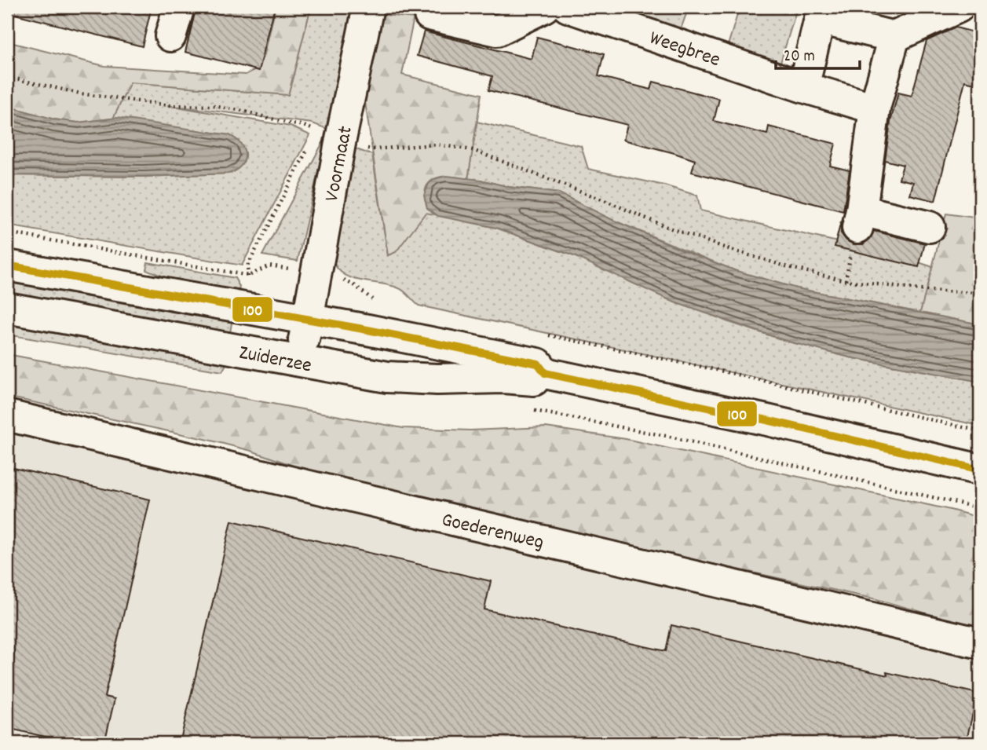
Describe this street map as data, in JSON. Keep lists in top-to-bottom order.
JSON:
{
  "streets": {
    "street": [
      "Weegbree",
      "Voormaat",
      "Zuiderzee",
      "Goederenweg"
    ]
  },
  "crossings": [
    ["Voormaat", "Zuiderzee"]
  ],
  "lines": ["transit line 100"],
  "scale_bar": "20 m"
}
